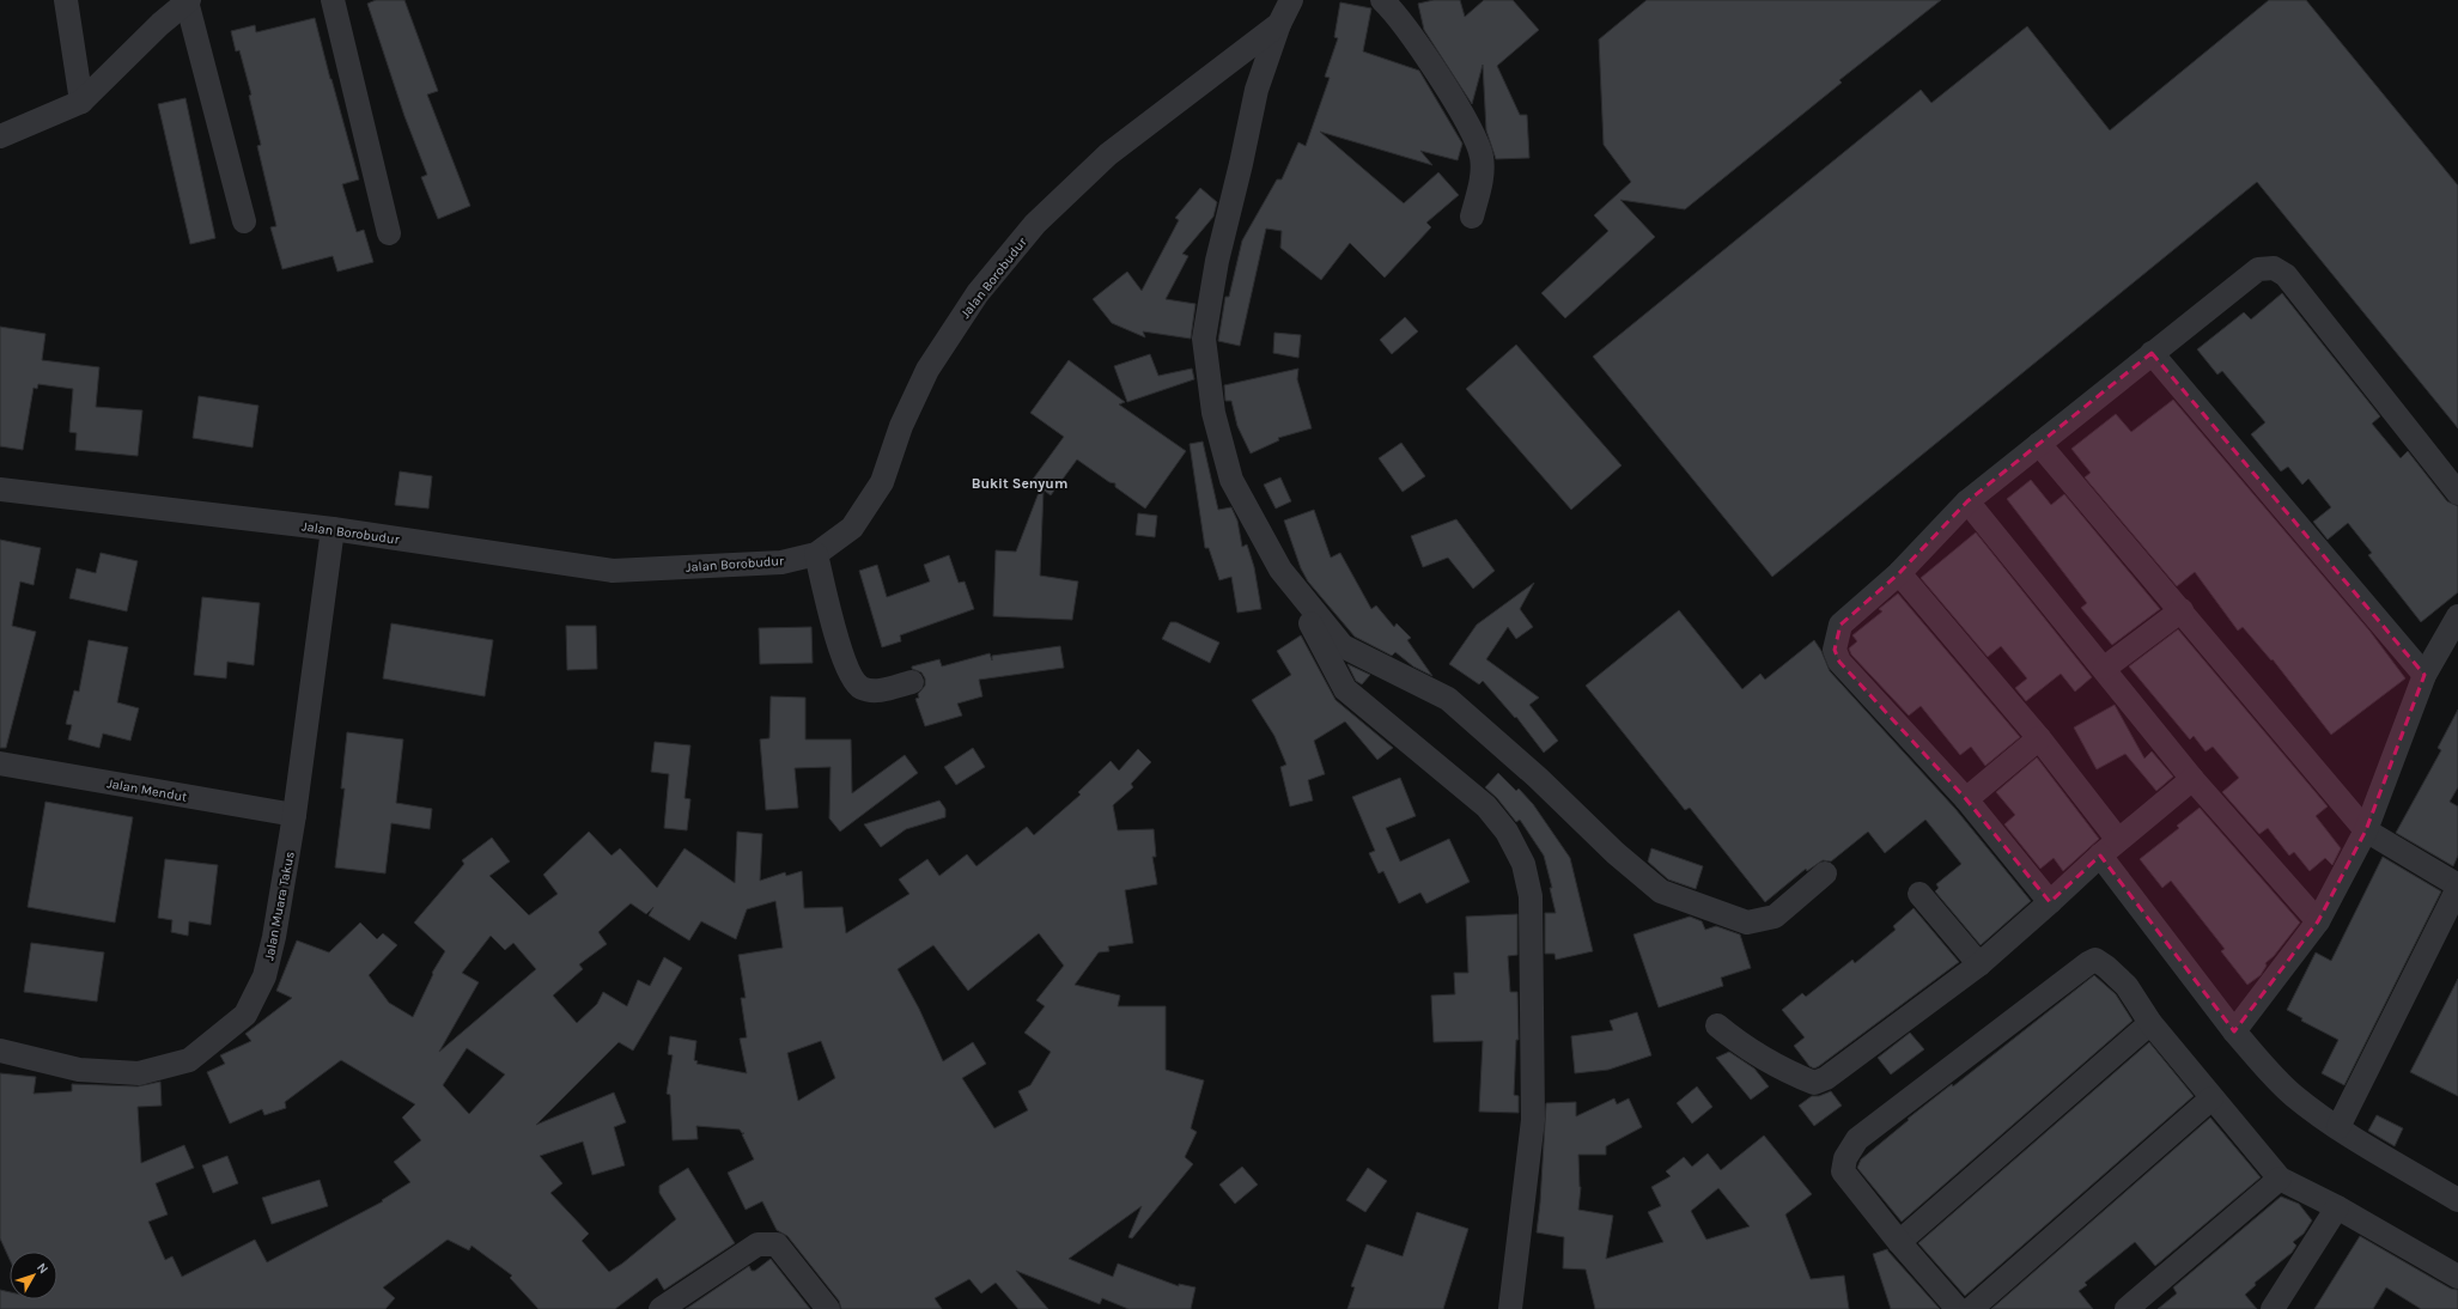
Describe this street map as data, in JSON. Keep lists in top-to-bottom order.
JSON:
{
  "streets": {
    "street": ["Jalan Borobudur", "Jalan Mendut", "Jalan Muara Takus"]
  },
  "crossings": [
    ["Jalan Borobudur", "Jalan Muara Takus"],
    ["Jalan Mendut", "Jalan Muara Takus"]
  ],
  "districts": ["Bukit Senyum"],
  "north": "top right"
}
